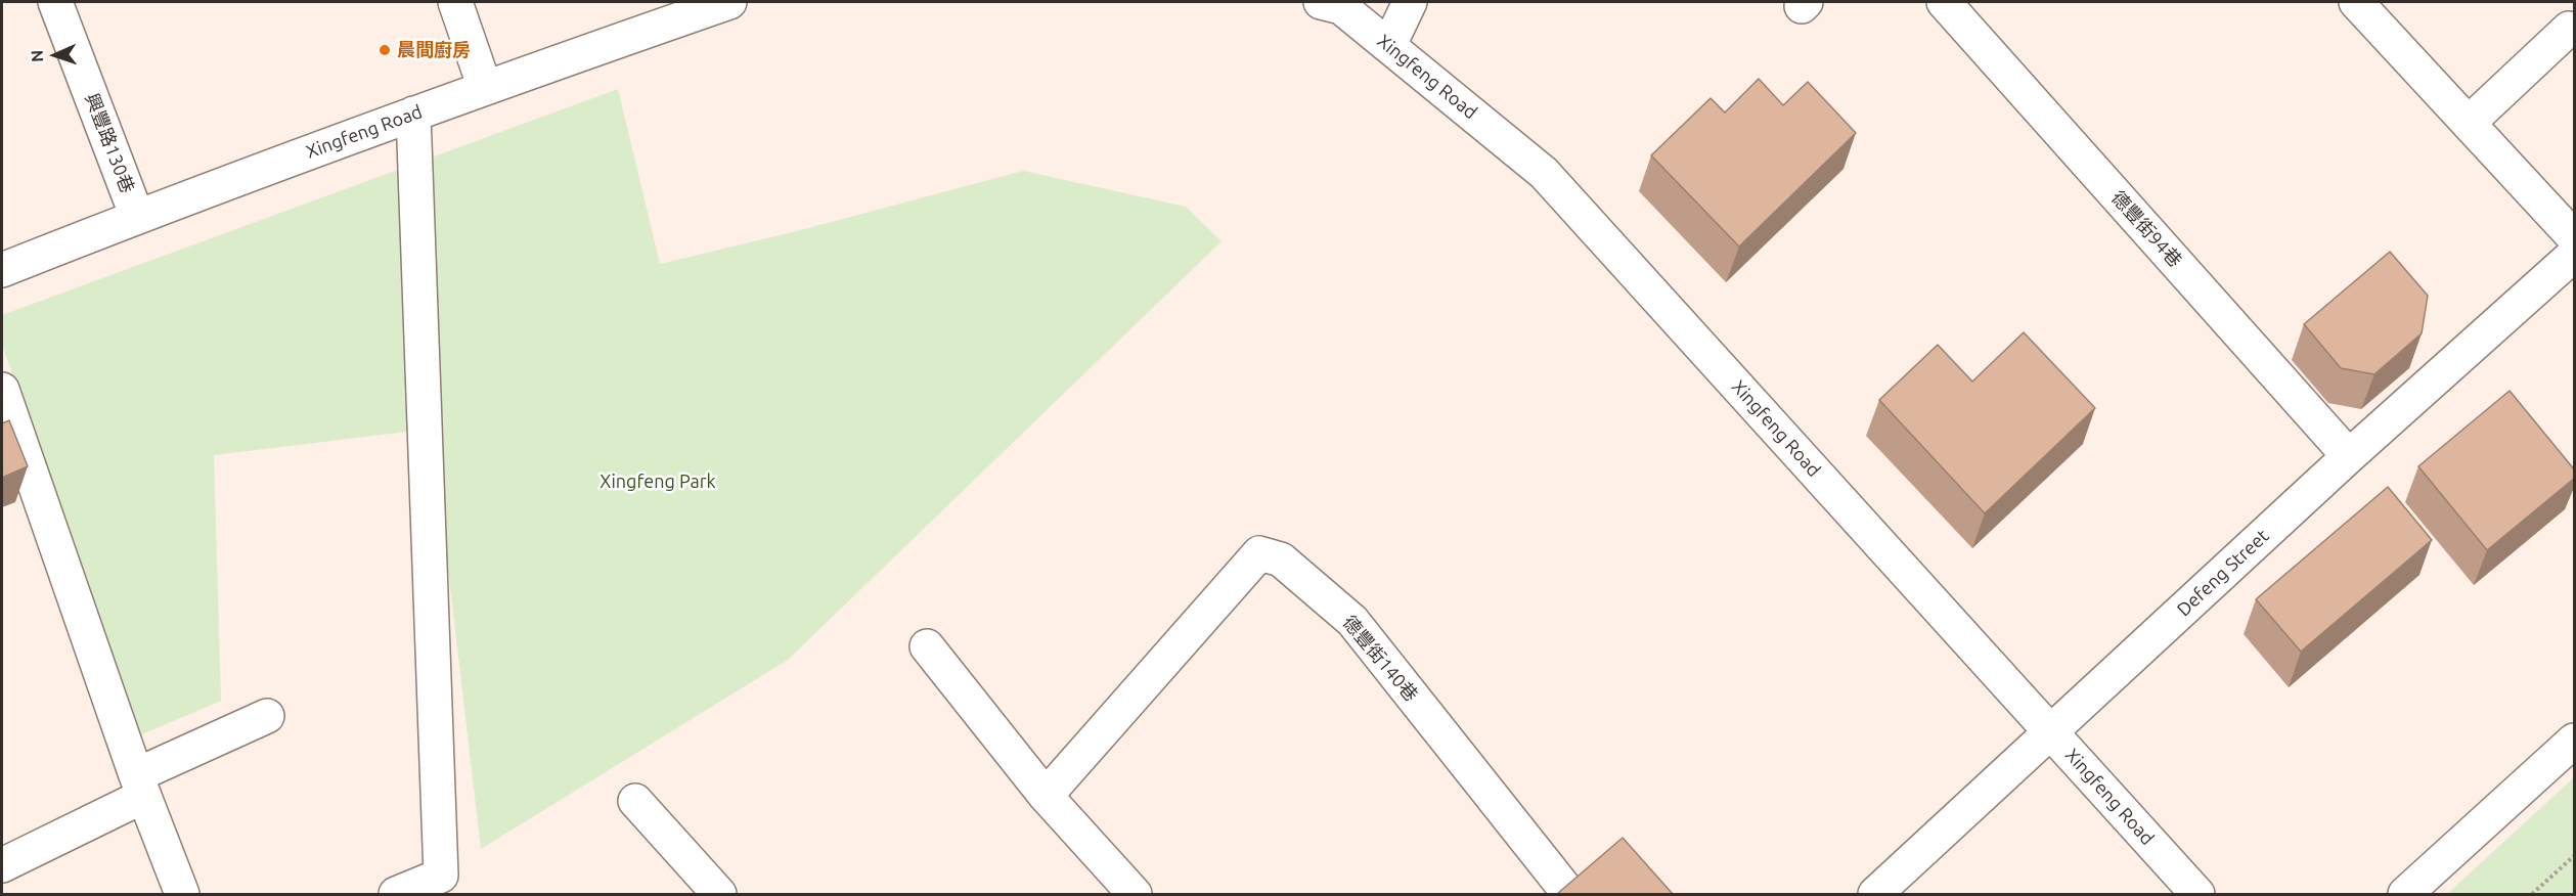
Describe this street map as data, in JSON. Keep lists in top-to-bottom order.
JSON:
{
  "streets": {
    "street": [
      "Xingfeng Road",
      "興豐路130巷",
      "德豐街94巷",
      "Defeng Street",
      "德豐街140巷"
    ]
  },
  "crossings": [
    ["Xingfeng Road", "興豐路130巷"],
    ["Xingfeng Road", "Defeng Street"],
    ["德豐街94巷", "Defeng Street"]
  ],
  "parks": ["Xingfeng Park"],
  "places": ["晨間廚房"],
  "north": "left"
}
